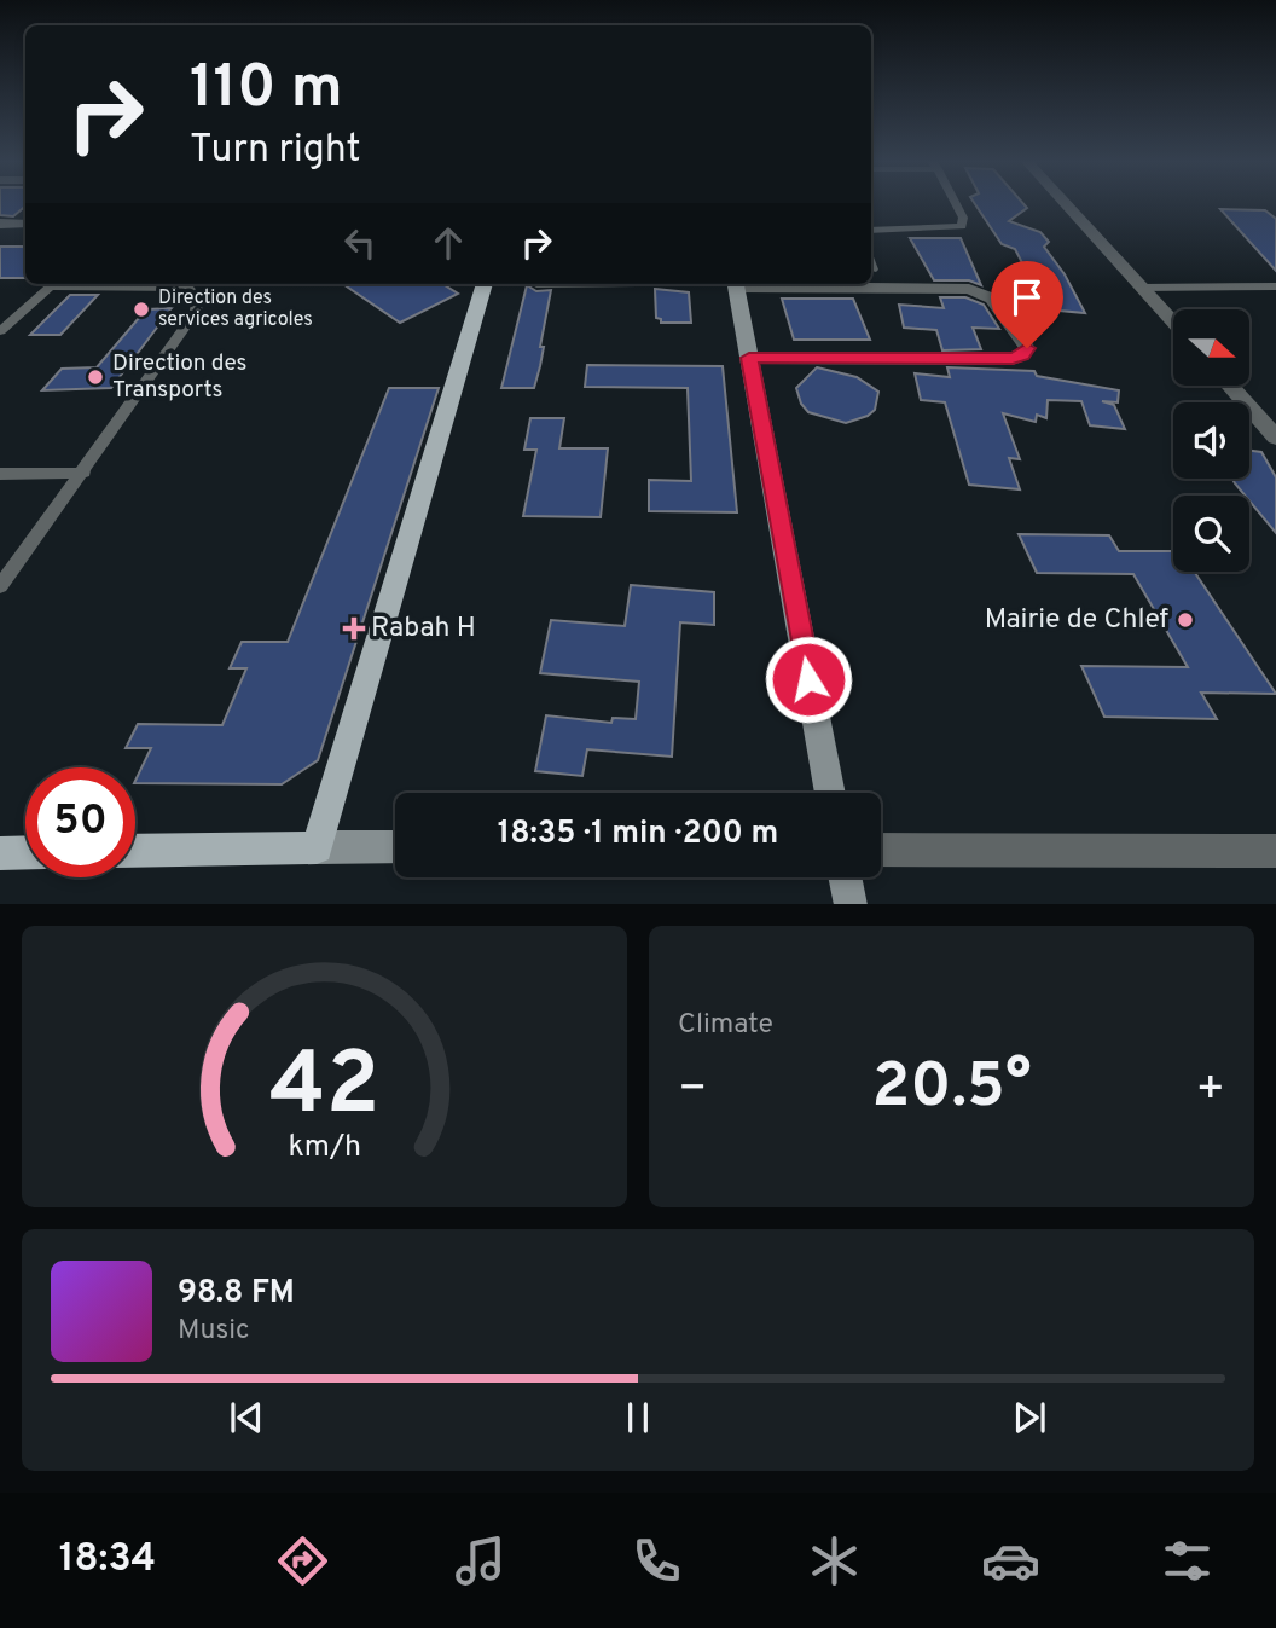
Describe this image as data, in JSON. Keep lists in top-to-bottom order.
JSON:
{
  "places": {
    "other": ["Direction des services agricoles", "Direction des Transports", "Mairie de Chlef"],
    "health": ["Rabah H"]
  },
  "north": "right",
  "page": {
    "turn": ["110 m", "Turn right"],
    "limit": "50",
    "trip": "18:35 · 1 min · 200 m",
    "tile": "Climate",
    "heat": ["−", "20.5°", "+"],
    "song": ["98.8 FM", "Music"],
    "tabs": "18:34",
    "gauge": ["42", "km/h"]
  }
}
